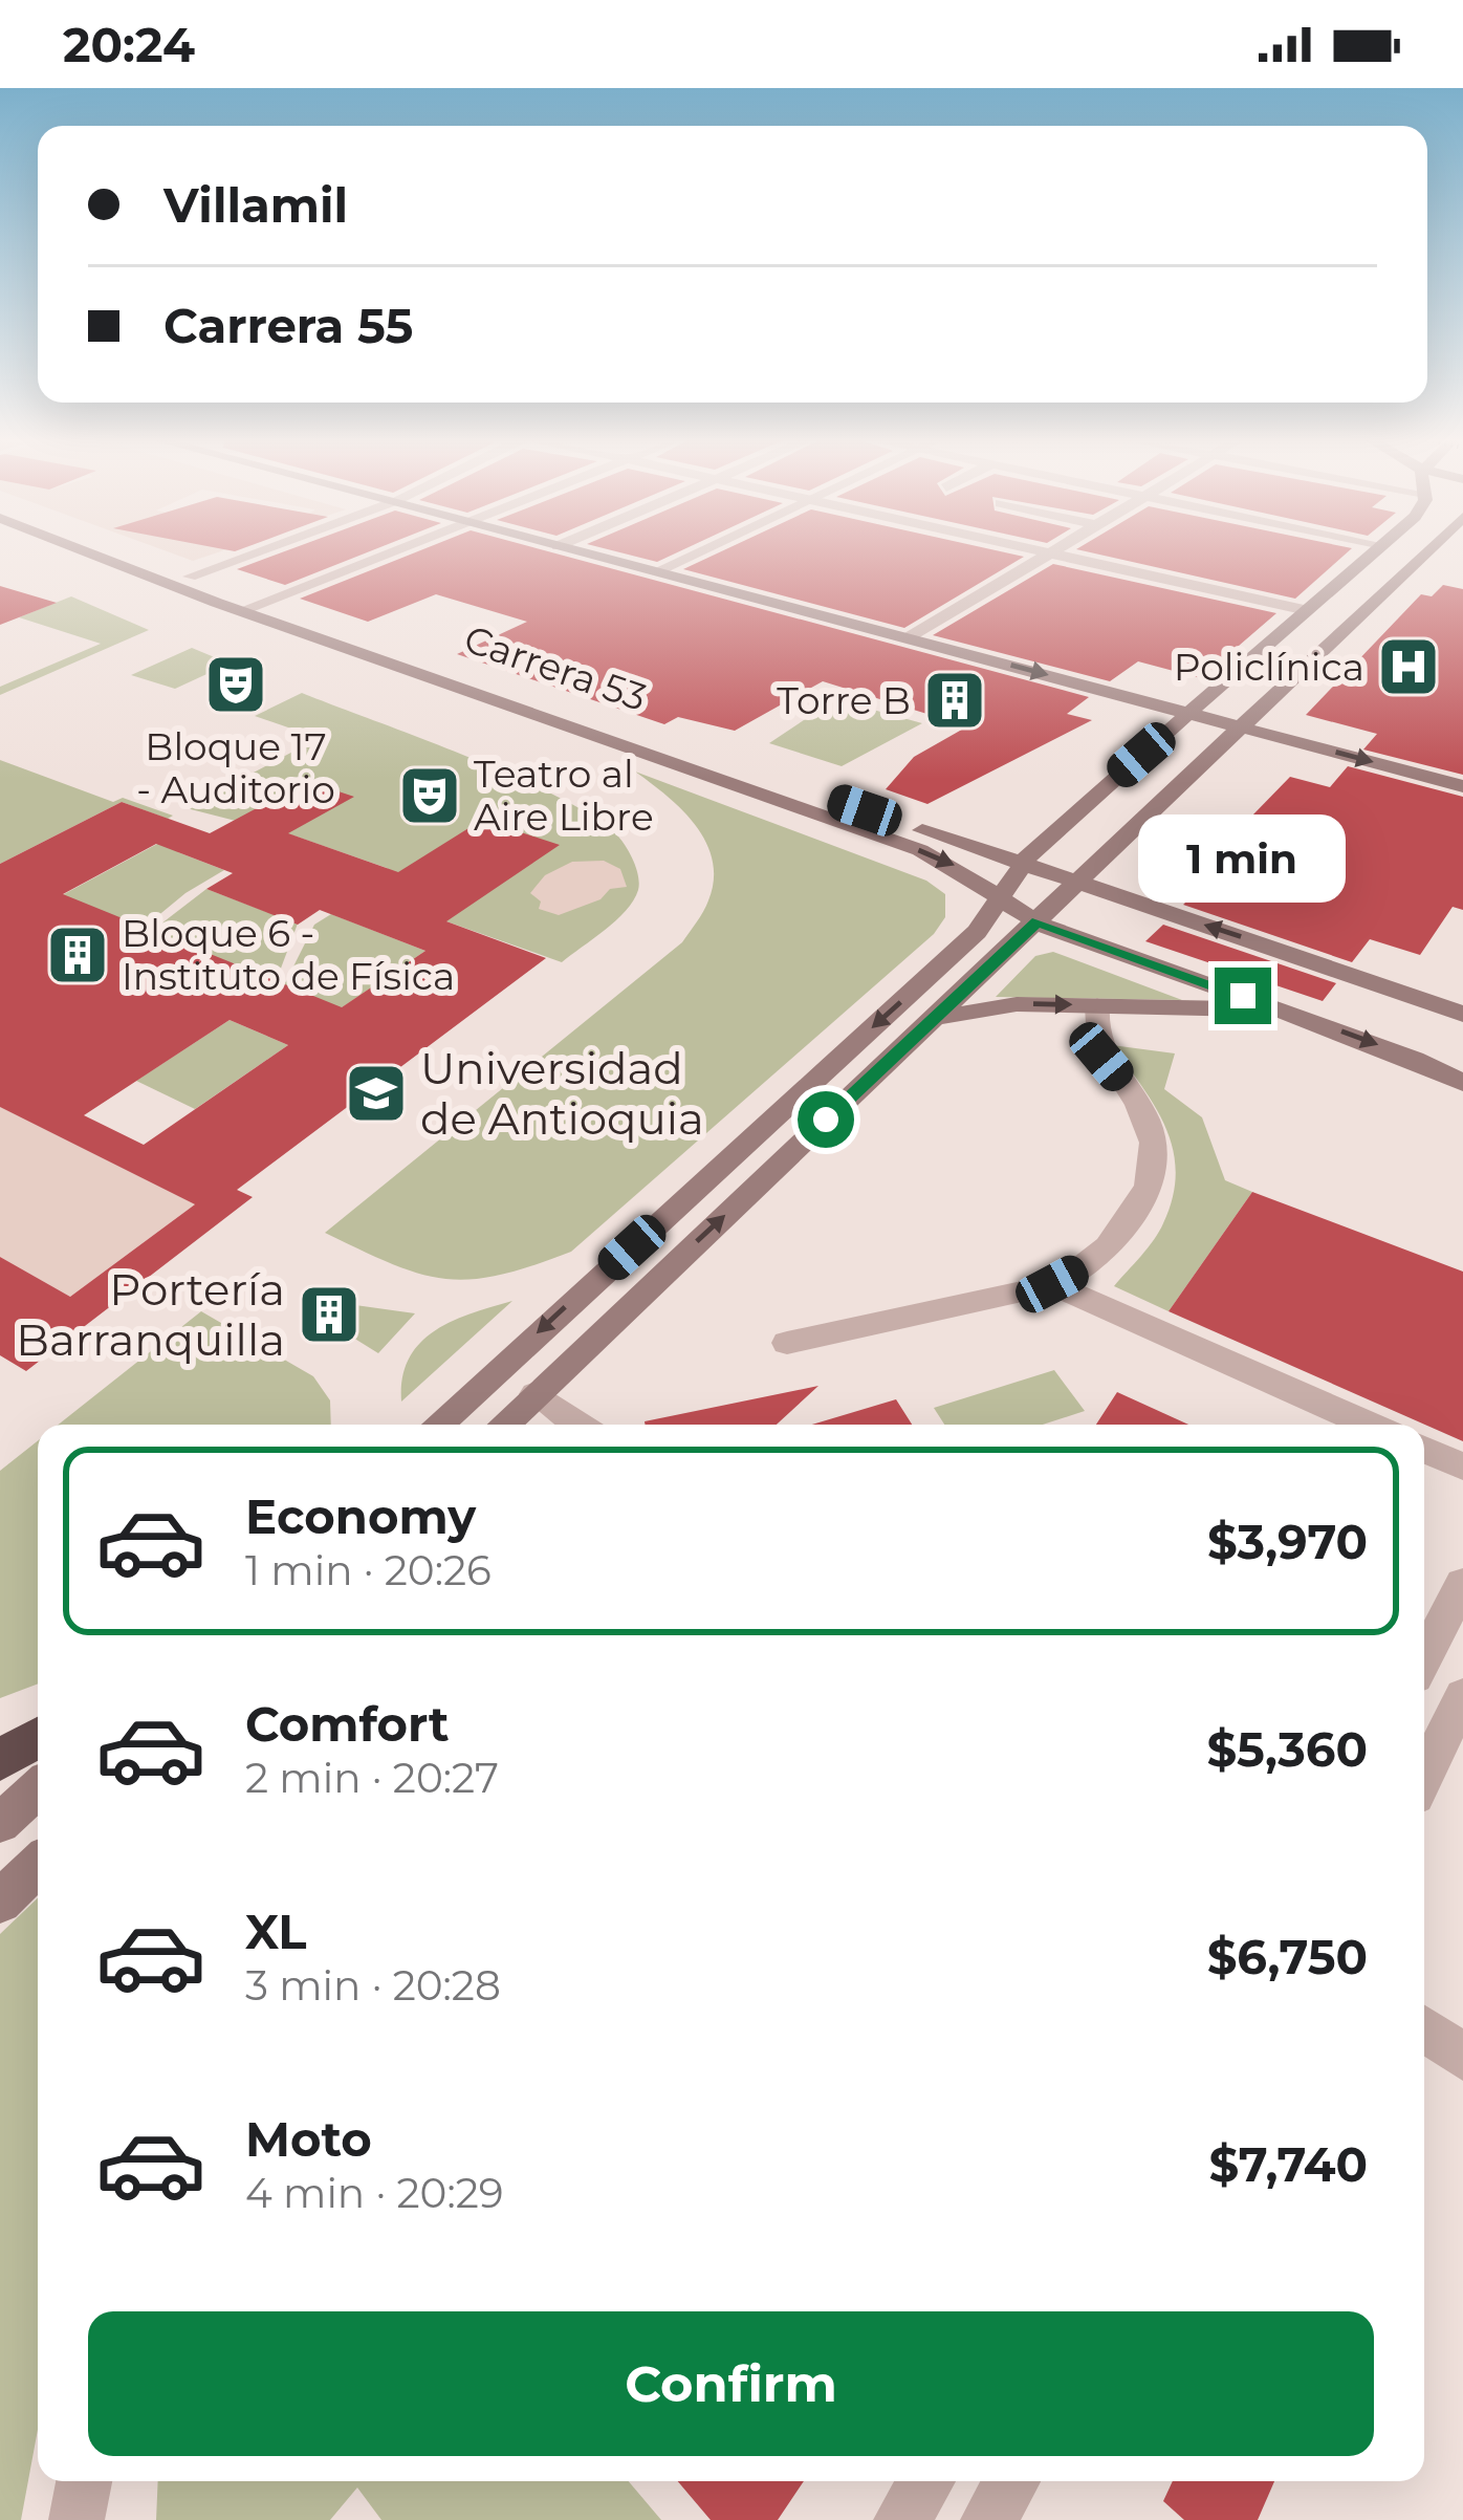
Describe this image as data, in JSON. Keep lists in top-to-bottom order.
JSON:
{
  "streets": {
    "main road": ["Carrera 53"]
  },
  "places": {
    "hospital": ["Policlínica"],
    "theatre": ["Bloque 17 - Auditorio", "Teatro al Aire Libre"],
    "building": ["Torre B", "Bloque 6 - Instituto de Física", "Portería Barranquilla"],
    "school or university": ["Universidad de Antioquia"]
  },
  "page": {
    "status": "20:24",
    "banner": ["Villamil", "Carrera 55"],
    "bubble": "1 min",
    "list": [
      {
        "name": "Economy",
        "note": "1 min · 20:26",
        "value": "$3,970"
      },
      {
        "name": "Comfort",
        "note": "2 min · 20:27",
        "value": "$5,360"
      },
      {
        "name": "XL",
        "note": "3 min · 20:28",
        "value": "$6,750"
      },
      {
        "name": "Moto",
        "note": "4 min · 20:29",
        "value": "$7,740"
      }
    ],
    "buttons": "Confirm"
  }
}
